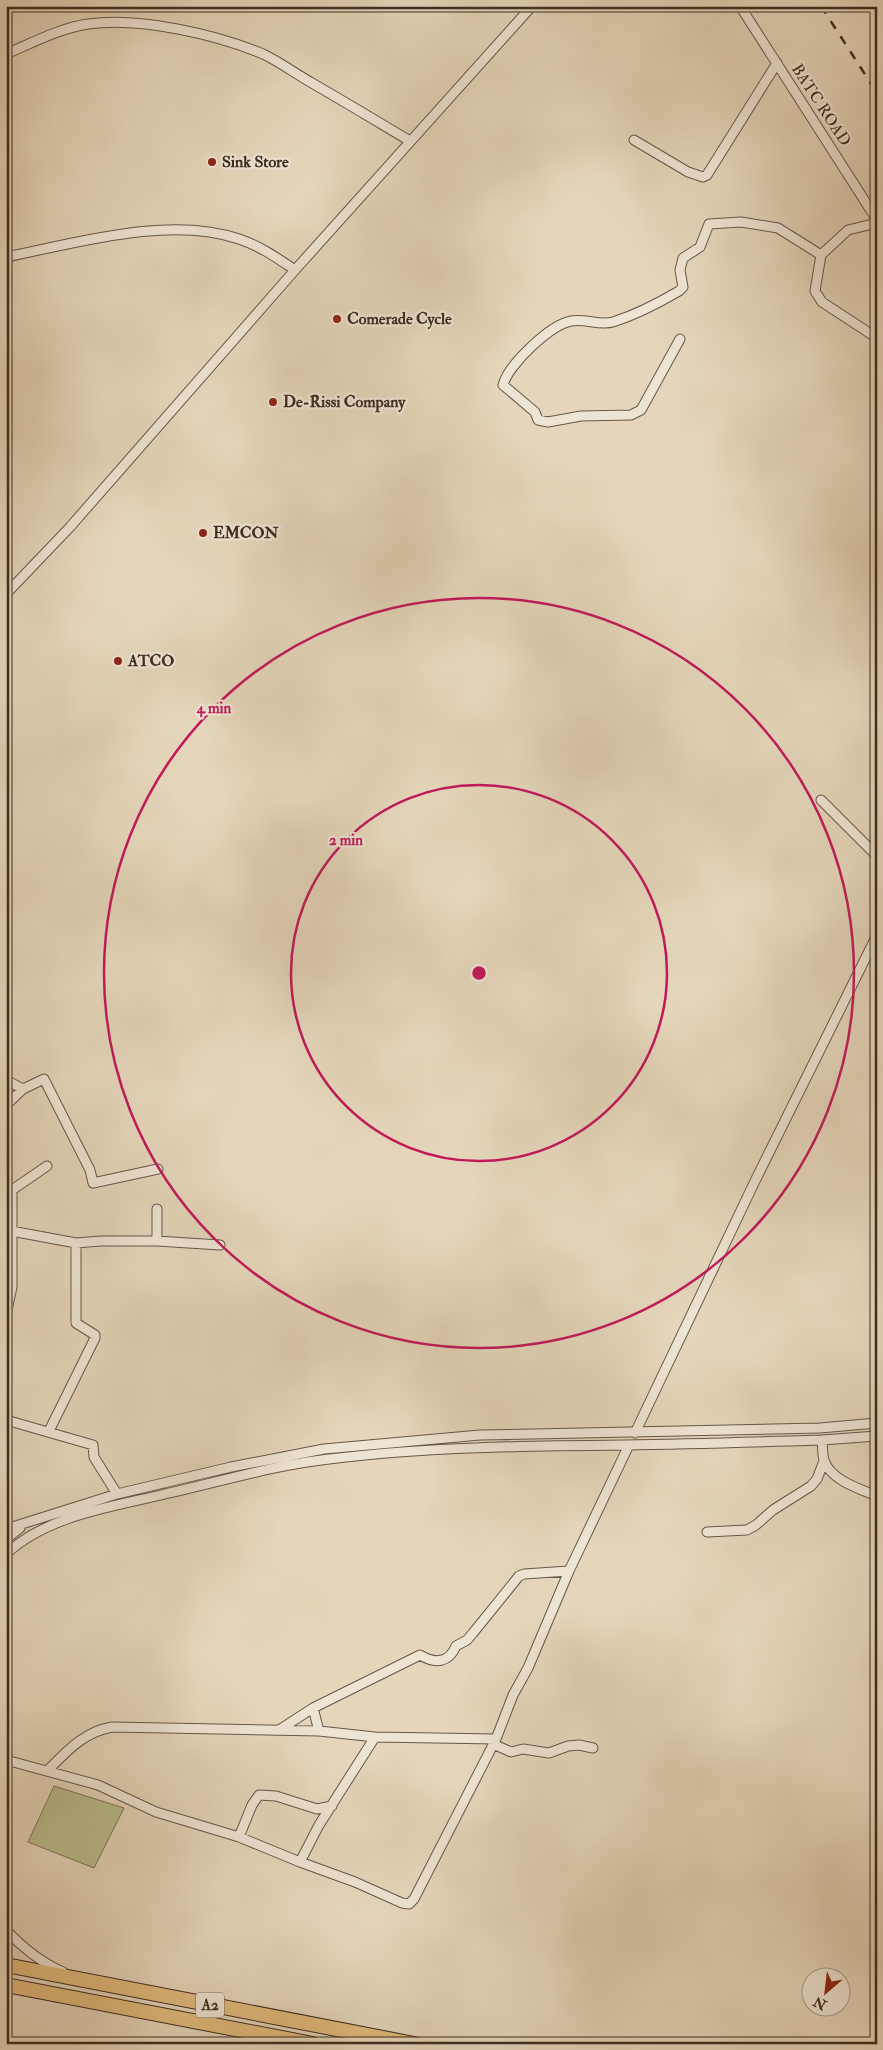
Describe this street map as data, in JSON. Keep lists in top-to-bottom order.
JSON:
{
  "streets": {
    "highway": ["A2"],
    "street": ["BATC ROAD"]
  },
  "places": [
    "Sink Store",
    "Comerade Cycle",
    "De-Rissi Company",
    "EMCON",
    "ATCO"
  ],
  "north": "bottom left",
  "rings": ["4 min", "2 min"]
}
